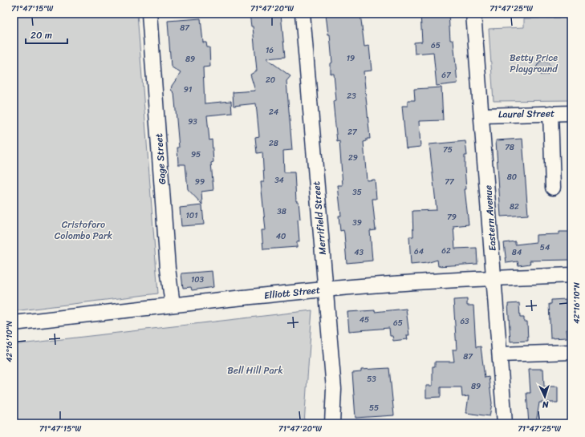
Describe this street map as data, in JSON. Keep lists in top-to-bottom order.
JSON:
{
  "streets": {
    "street": [
      "Laurel Street",
      "Gage Street",
      "Merrifield Street",
      "Eastern Avenue",
      "Elliott Street"
    ]
  },
  "crossings": [
    ["Laurel Street", "Eastern Avenue"],
    ["Gage Street", "Elliott Street"],
    ["Merrifield Street", "Elliott Street"],
    ["Eastern Avenue", "Elliott Street"]
  ],
  "parks": ["Betty Price Playground", "Cristoforo Colombo Park", "Bell Hill Park"],
  "house_numbers": [
    "87",
    "65",
    "16",
    "19",
    "89",
    "67",
    "20",
    "91",
    "23",
    "24",
    "93",
    "27",
    "28",
    "78",
    "75",
    "95",
    "29",
    "80",
    "34",
    "99",
    "77",
    "35",
    "82",
    "38",
    "101",
    "79",
    "39",
    "40",
    "54",
    "62",
    "64",
    "43",
    "84",
    "103",
    "45",
    "63",
    "65",
    "87",
    "53",
    "89",
    "55"
  ],
  "scale_bar": "20 m",
  "north": "bottom",
  "coordinates": [
    "71°47'15\"W",
    "71°47'20\"W",
    "71°47'25\"W",
    "42°16'10\"N"
  ]
}
